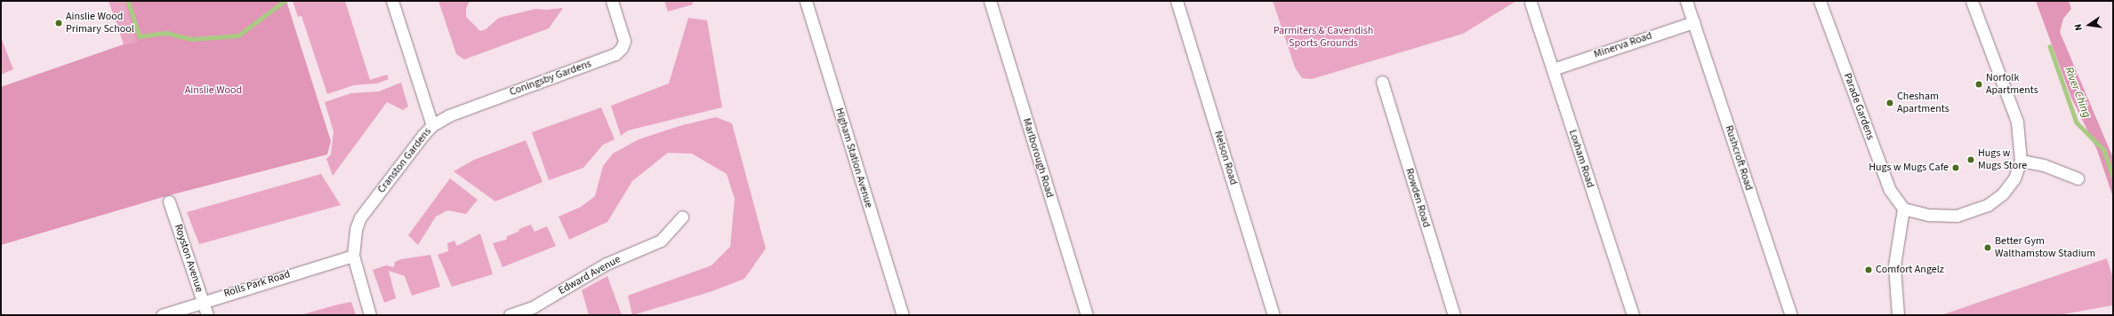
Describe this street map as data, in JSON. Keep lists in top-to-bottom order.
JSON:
{
  "streets": {
    "street": [
      "Minerva Road",
      "Coningsby Gardens",
      "Parade Gardens",
      "Higham Station Avenue",
      "Marlborough Road",
      "Nelson Road",
      "Rushcroft Road",
      "Loxham Road",
      "Cranston Gardens",
      "Rowden Road",
      "Royston Avenue",
      "Edward Avenue",
      "Rolls Park Road"
    ]
  },
  "crossings": [
    ["Minerva Road", "Rushcroft Road"],
    ["Minerva Road", "Loxham Road"],
    ["Coningsby Gardens", "Cranston Gardens"],
    ["Cranston Gardens", "Rolls Park Road"],
    ["Royston Avenue", "Rolls Park Road"]
  ],
  "water": ["River Ching"],
  "parks": ["Parmiters & Cavendish Sports Grounds", "Ainslie Wood"],
  "places": [
    "Ainslie Wood Primary School",
    "Norfolk Apartments",
    "Chesham Apartments",
    "Hugs w Mugs Store",
    "Hugs w Mugs Cafe",
    "Better Gym Walthamstow Stadium",
    "Comfort Angelz"
  ],
  "north": "left"
}
